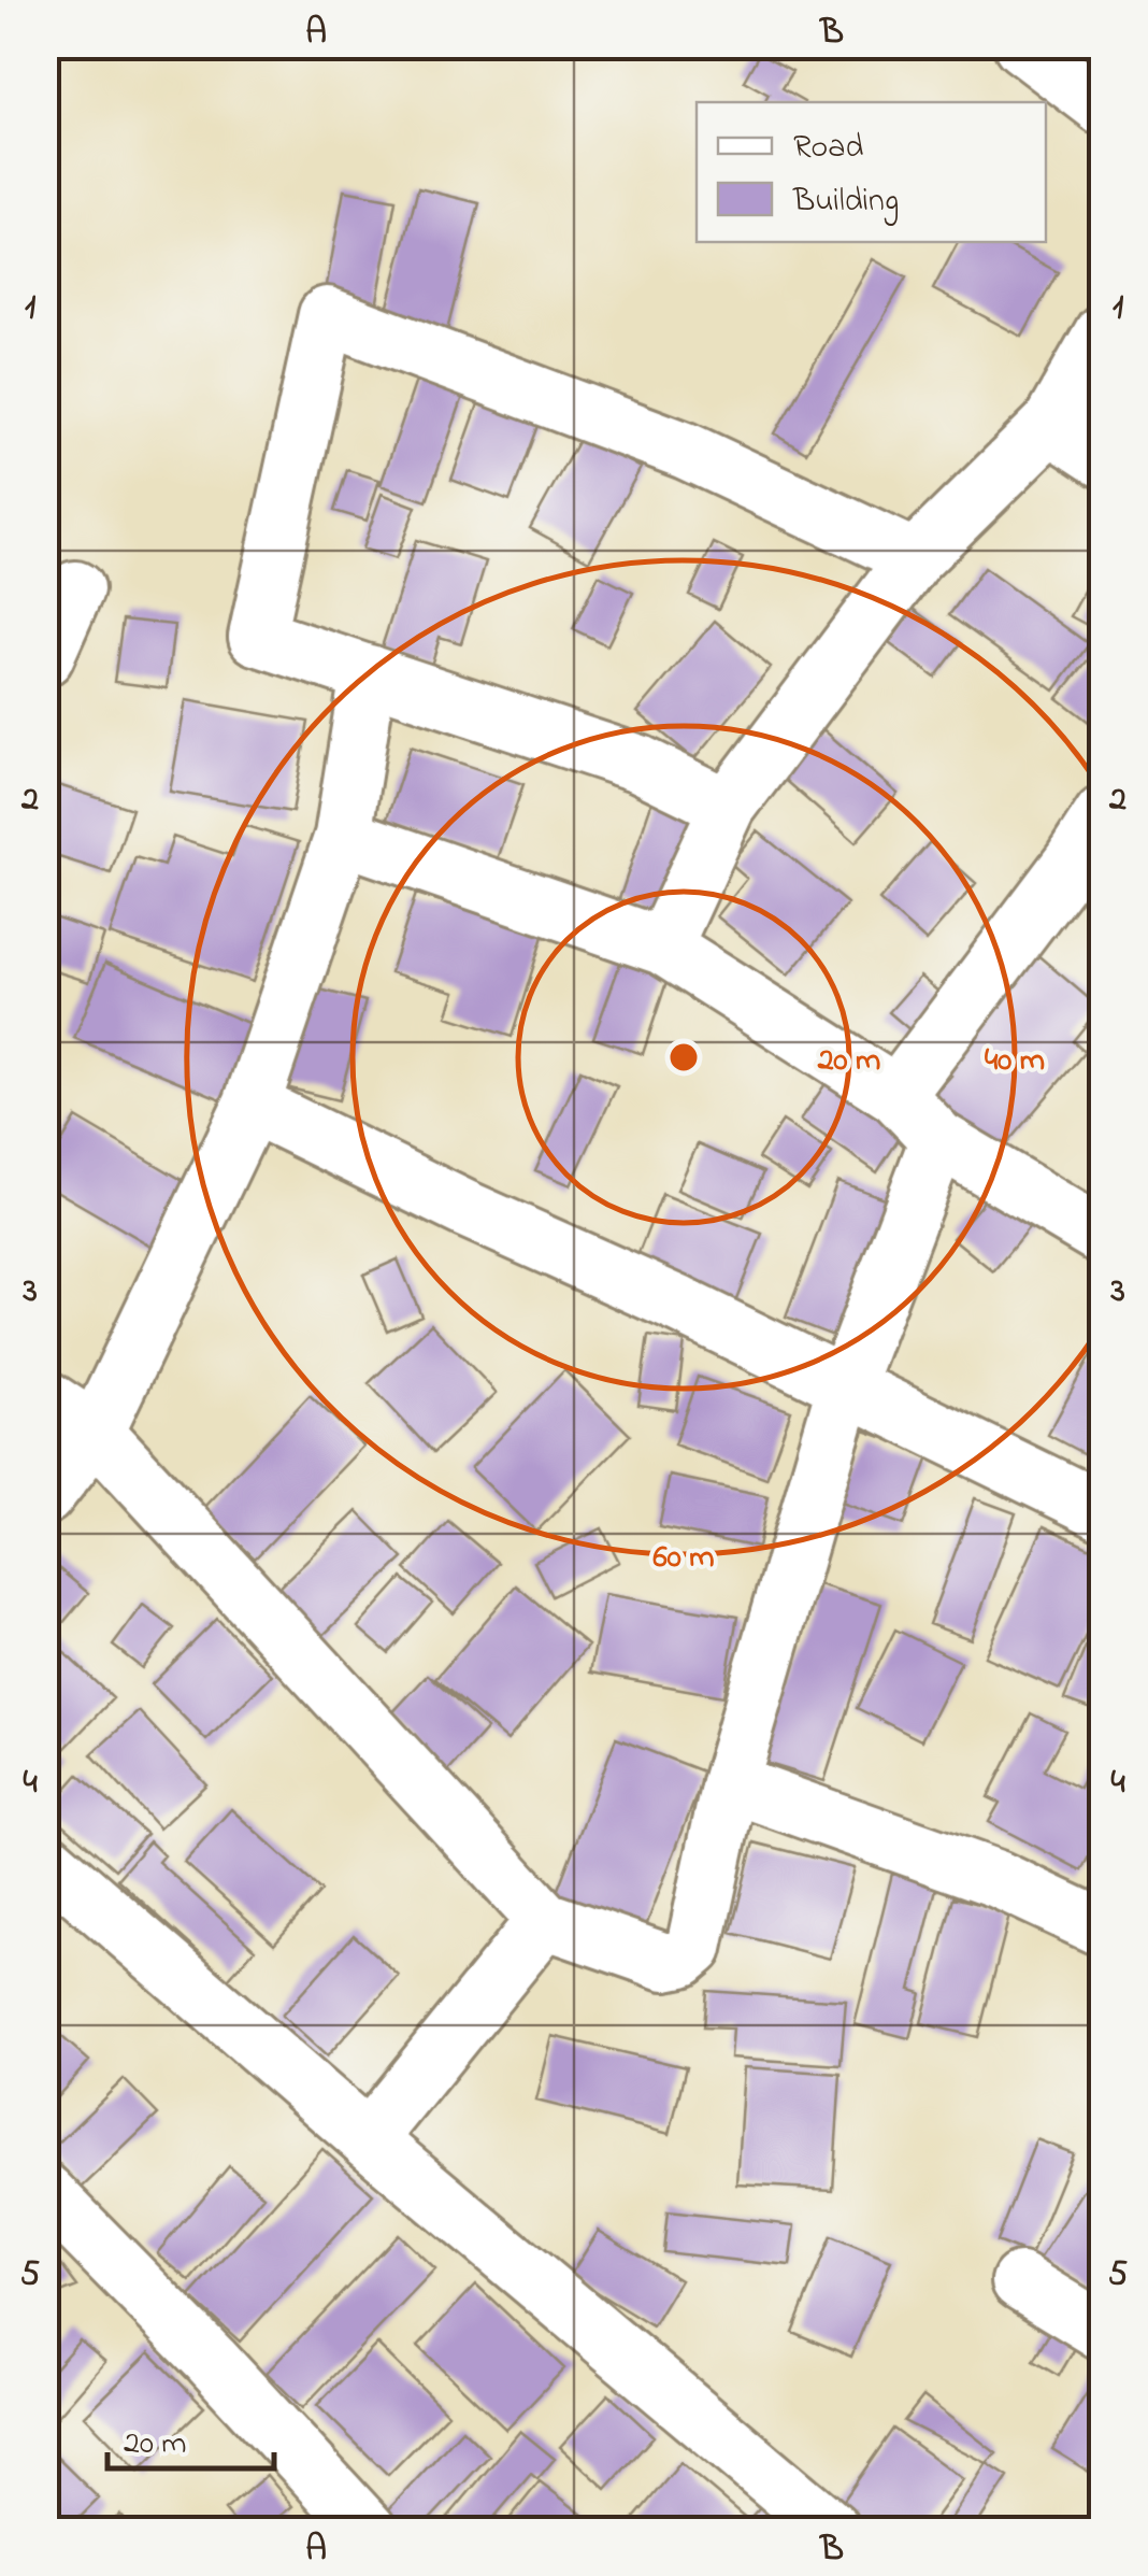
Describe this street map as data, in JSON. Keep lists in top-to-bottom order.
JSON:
{
  "legend": ["Road", "Building"],
  "scale_bar": "20 m",
  "grid": {
    "columns": ["A", "B"],
    "rows": [
      "1",
      "2",
      "3",
      "4",
      "5"
    ]
  },
  "rings": ["20 m", "40 m", "60 m"]
}
